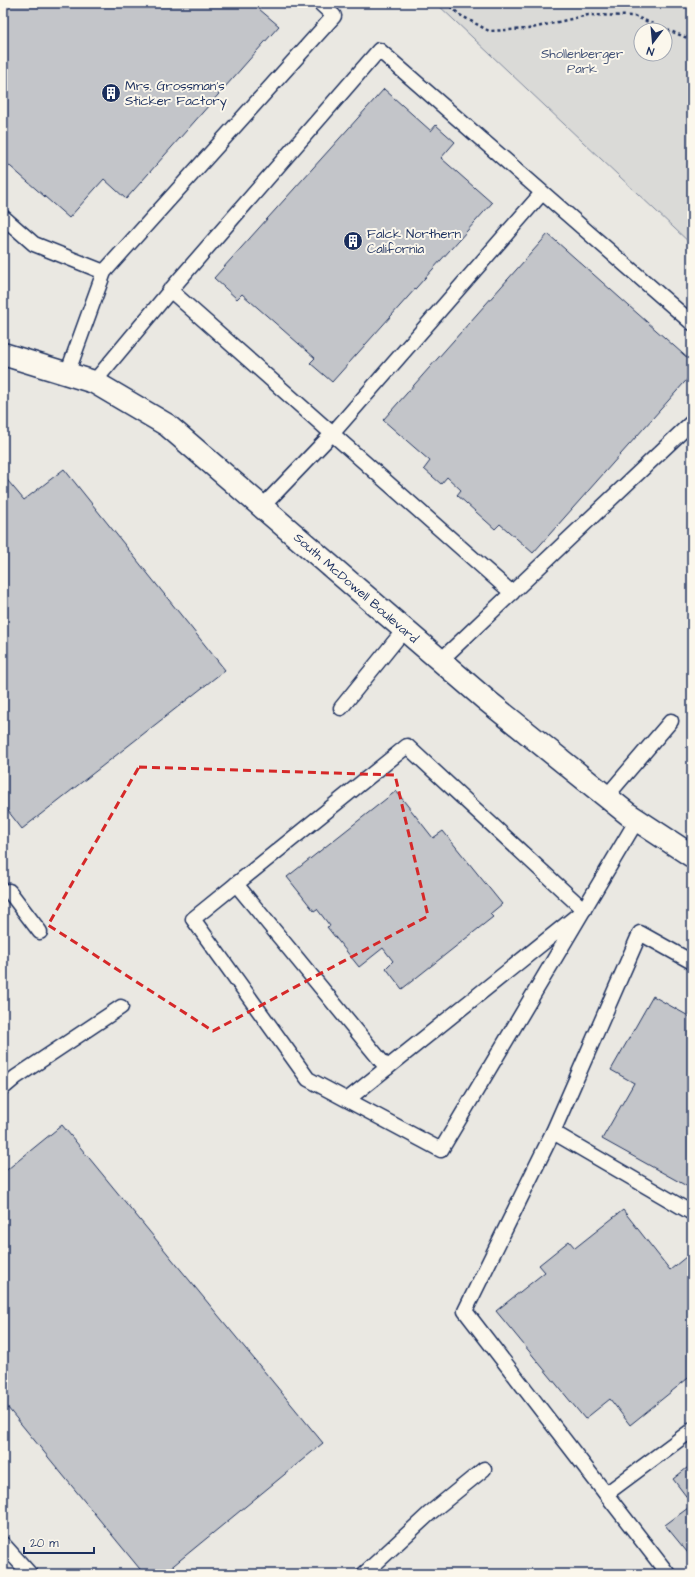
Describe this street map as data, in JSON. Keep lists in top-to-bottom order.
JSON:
{
  "streets": {
    "street": ["South McDowell Boulevard"]
  },
  "parks": ["Shollenberger Park"],
  "places": {
    "building": ["Mrs. Grossman's Sticker Factory", "Falck Northern California"]
  },
  "scale_bar": "20 m",
  "north": "bottom"
}
